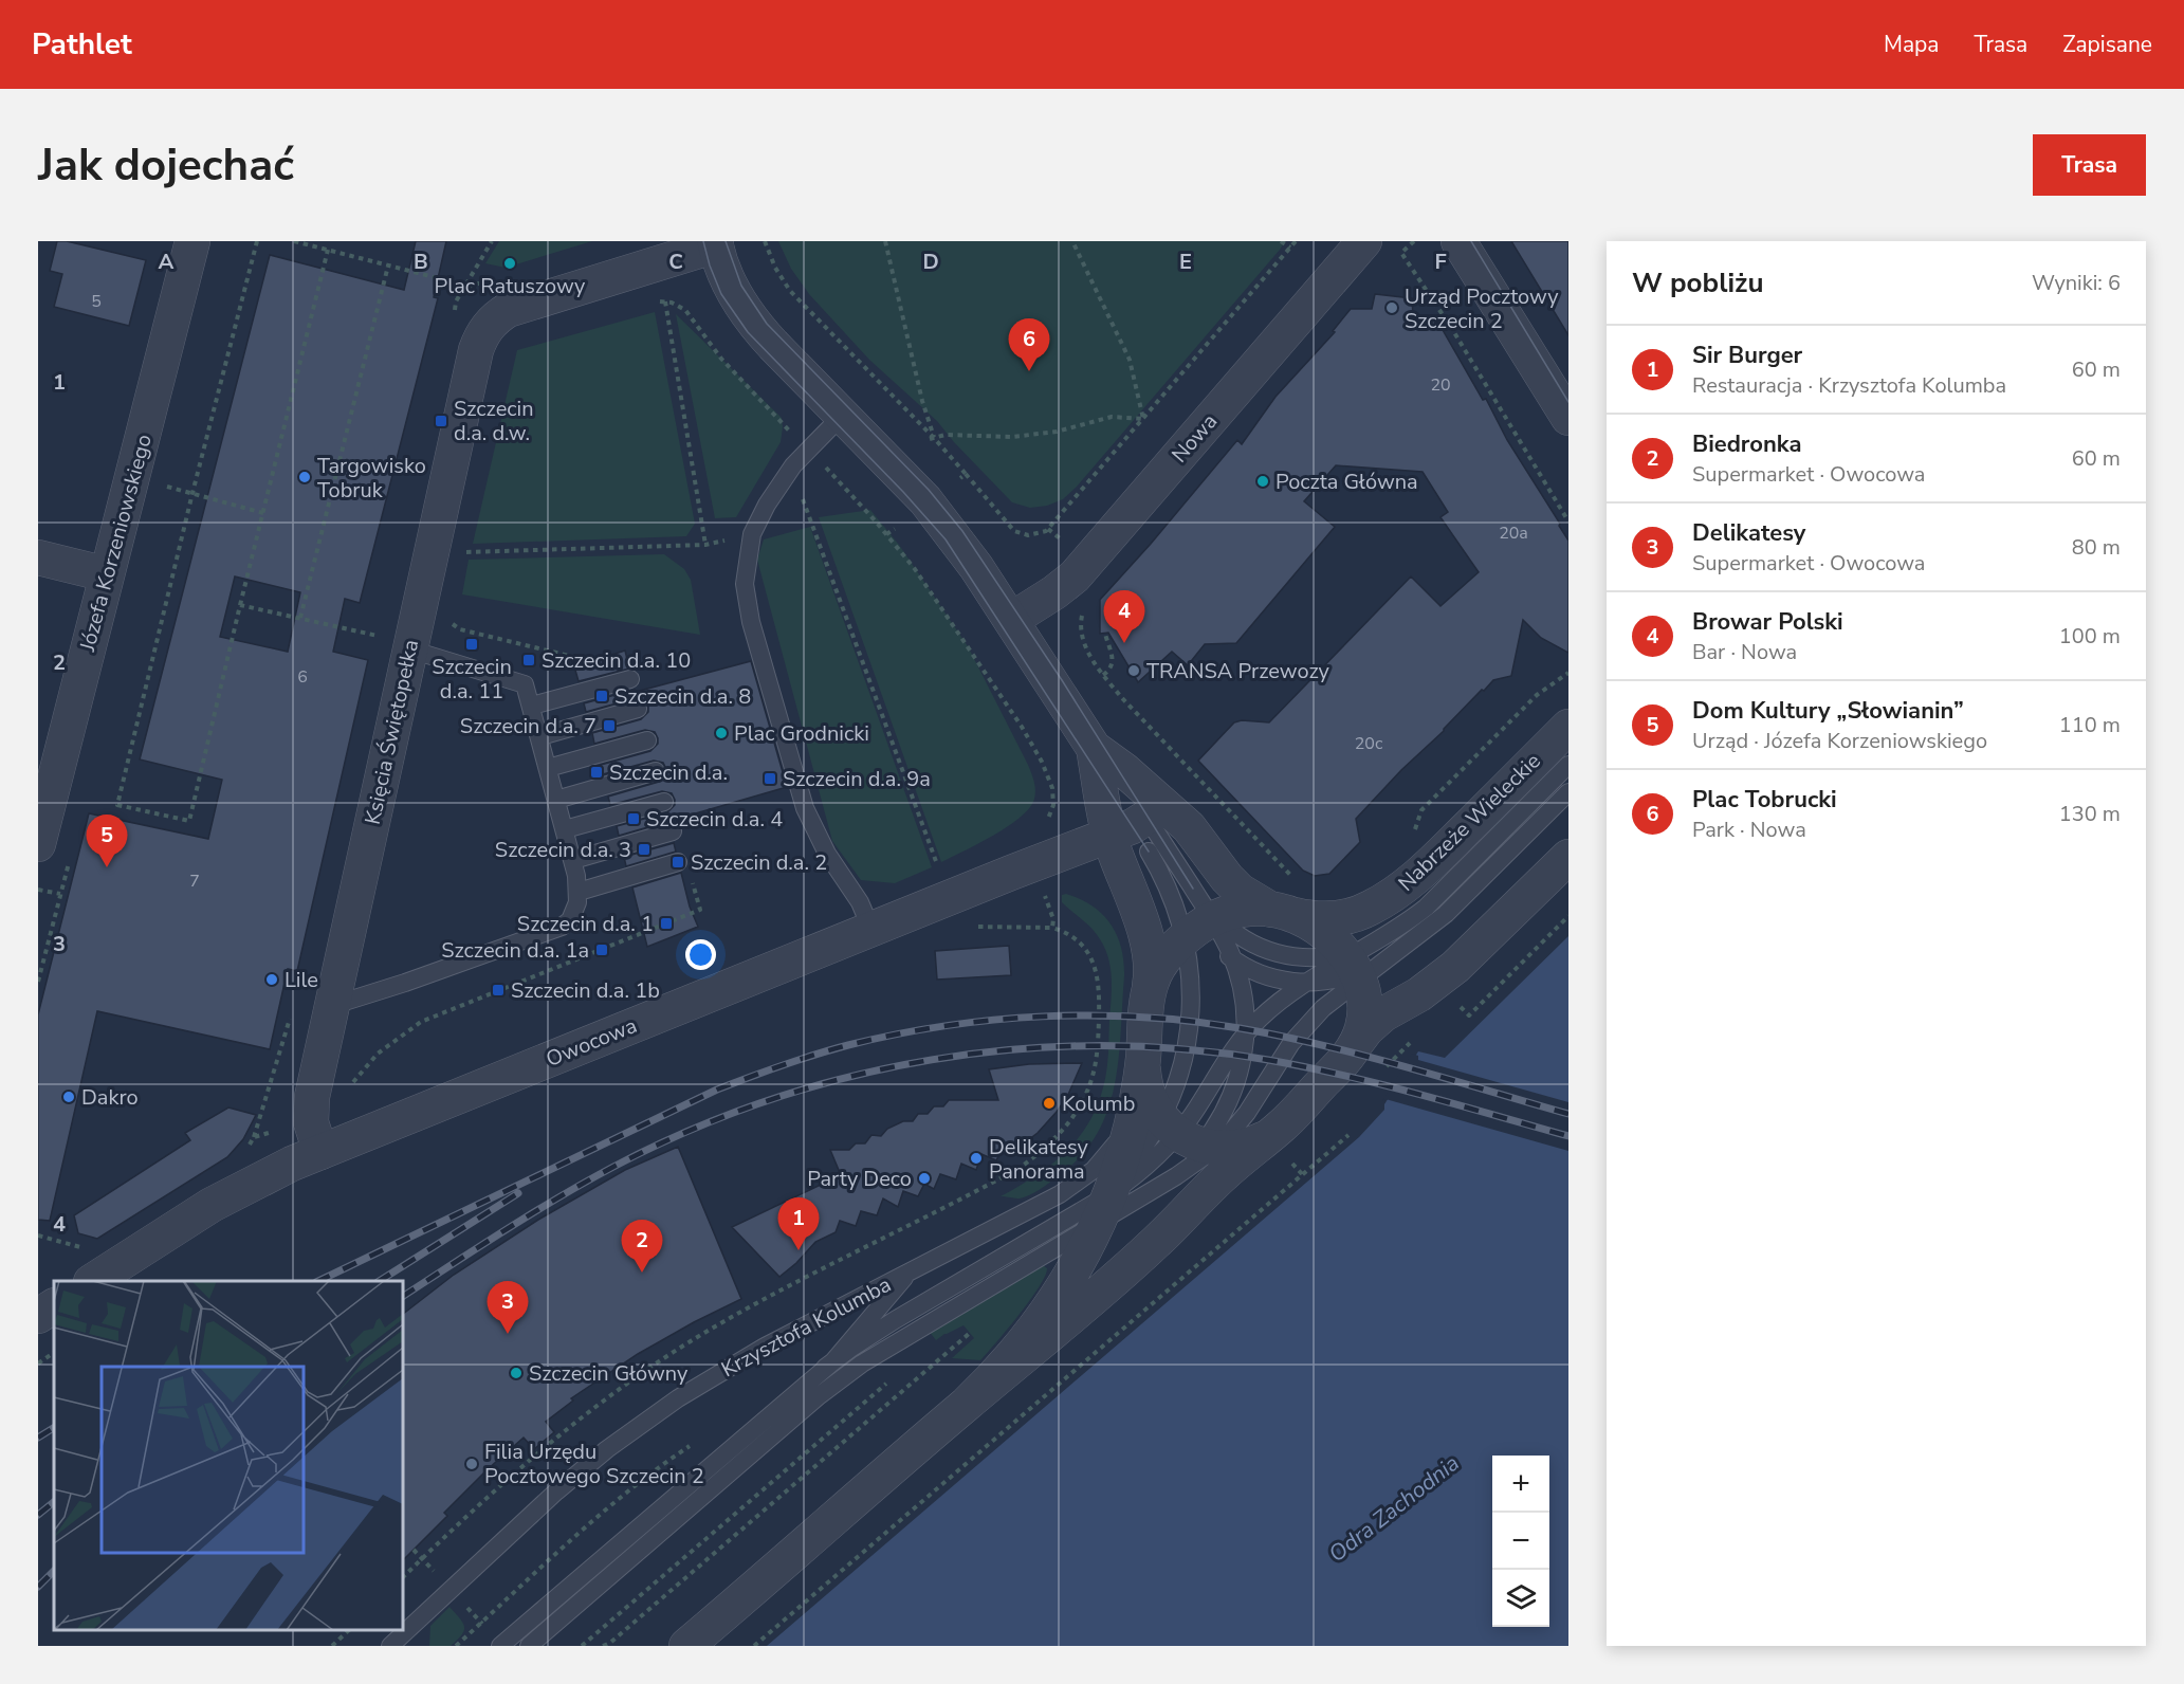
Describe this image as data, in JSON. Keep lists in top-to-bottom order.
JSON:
{
  "streets": {
    "street": [
      "Nowa",
      "Józefa Korzeniowskiego",
      "Księcia Świętopełka",
      "Nabrzeże Wieleckie",
      "Owocowa",
      "Krzysztofa Kolumba"
    ]
  },
  "crossings": [
    ["Księcia Świętopełka", "Owocowa"]
  ],
  "water": ["Odra Zachodnia"],
  "places": {
    "other": [
      "Plac Ratuszowy",
      "Urząd Pocztowy Szczecin 2",
      "Targowisko Tobruk",
      "Poczta Główna",
      "TRANSA Przewozy",
      "Plac Grodnicki",
      "Lile",
      "Dakro",
      "Kolumb",
      "Delikatesy Panorama",
      "Party Deco",
      "Szczecin Główny",
      "Filia Urzędu Pocztowego Szczecin 2"
    ],
    "transit": [
      "Szczecin d.a. d.w.",
      "Szczecin d.a. 11",
      "Szczecin d.a. 10",
      "Szczecin d.a. 8",
      "Szczecin d.a. 7",
      "Szczecin d.a.",
      "Szczecin d.a. 9a",
      "Szczecin d.a. 4",
      "Szczecin d.a. 3",
      "Szczecin d.a. 2",
      "Szczecin d.a. 1",
      "Szczecin d.a. 1a",
      "Szczecin d.a. 1b"
    ]
  },
  "house_numbers": [
    "5",
    "20",
    "20a",
    "6",
    "20c",
    "7"
  ],
  "page": {
    "header": "Pathlet",
    "nav": ["Mapa", "Trasa", "Zapisane"],
    "buttons": "Trasa",
    "title": "Jak dojechać",
    "heading": ["W pobliżu", "Wyniki: 6"],
    "pins": [
      "6",
      "4",
      "5",
      "1",
      "2",
      "3"
    ],
    "list": [
      {
        "mark": "1",
        "name": "Sir Burger",
        "note": "Restauracja · Krzysztofa Kolumba",
        "value": "60 m"
      },
      {
        "mark": "2",
        "name": "Biedronka",
        "note": "Supermarket · Owocowa",
        "value": "60 m"
      },
      {
        "mark": "3",
        "name": "Delikatesy",
        "note": "Supermarket · Owocowa",
        "value": "80 m"
      },
      {
        "mark": "4",
        "name": "Browar Polski",
        "note": "Bar · Nowa",
        "value": "100 m"
      },
      {
        "mark": "5",
        "name": "Dom Kultury „Słowianin”",
        "note": "Urząd · Józefa Korzeniowskiego",
        "value": "110 m"
      },
      {
        "mark": "6",
        "name": "Plac Tobrucki",
        "note": "Park · Nowa",
        "value": "130 m"
      }
    ],
    "map_buttons": ["+", "−"]
  },
  "grid": {
    "columns": [
      "A",
      "B",
      "C",
      "D",
      "E",
      "F"
    ],
    "rows": [
      "1",
      "2",
      "3",
      "4"
    ]
  }
}
